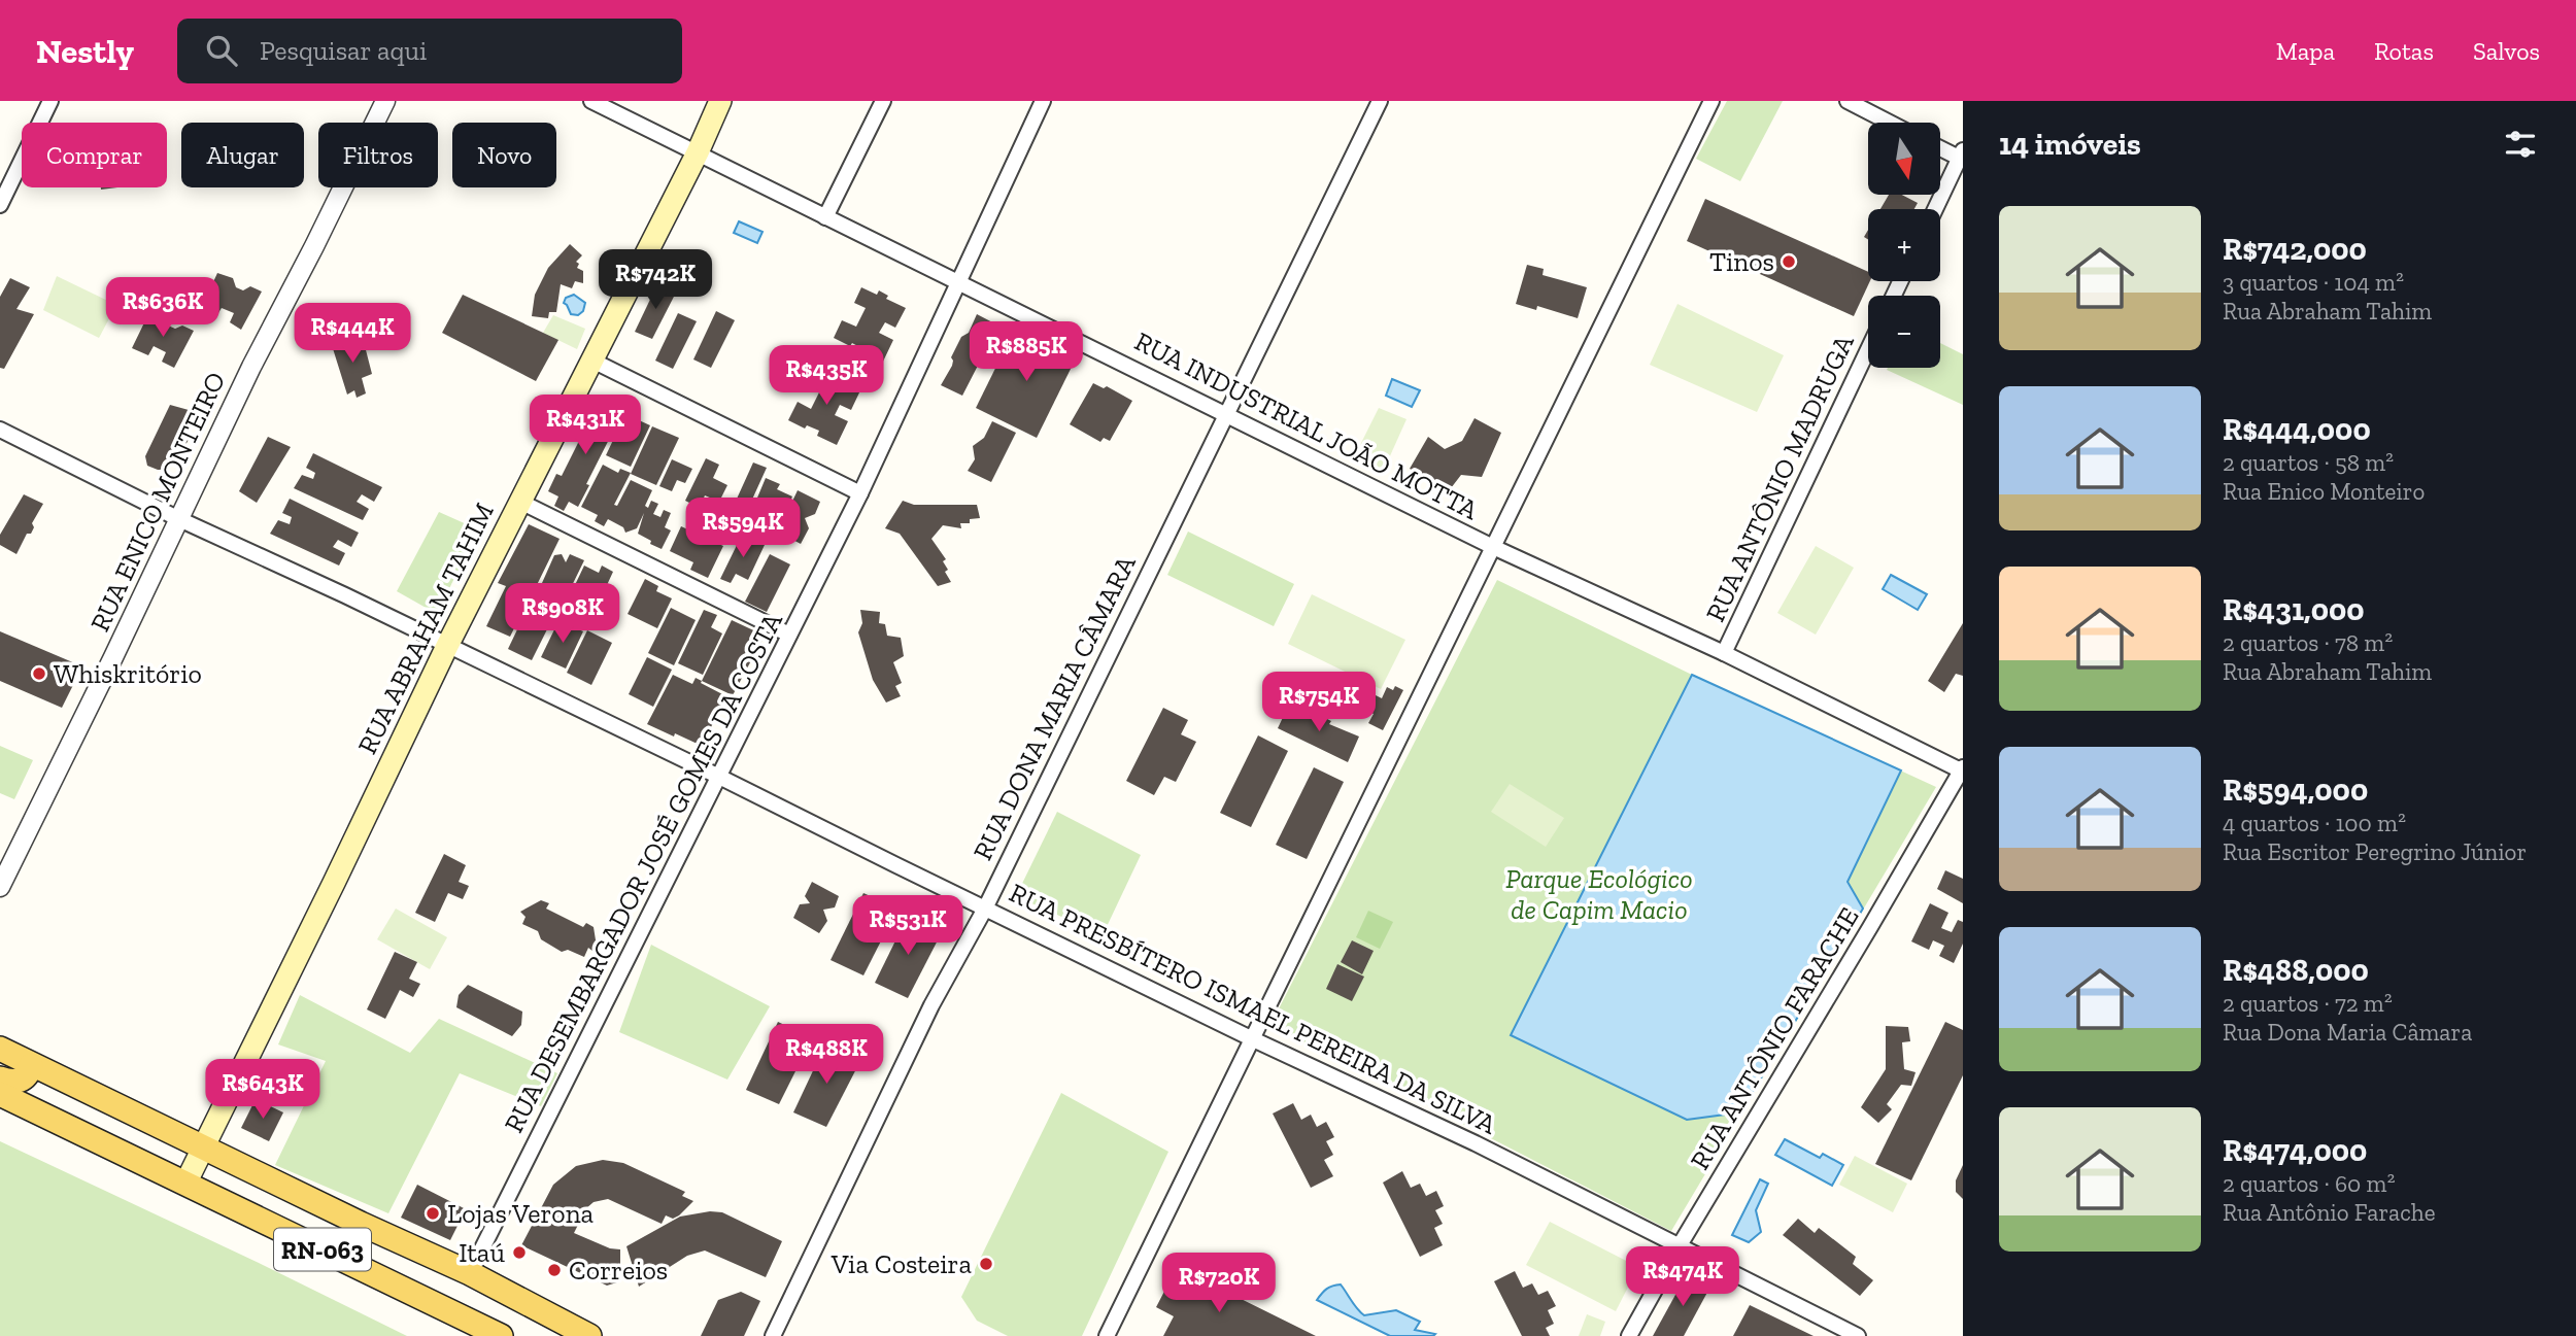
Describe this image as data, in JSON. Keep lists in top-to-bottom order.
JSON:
{
  "streets": {
    "main road": ["RUA ABRAHAM TAHIM", "RN-063"],
    "street": [
      "RUA INDUSTRIAL JOÃO MOTTA",
      "RUA ANTÔNIO MADRUGA",
      "RUA ENICO MONTEIRO",
      "RUA DONA MARIA CÂMARA",
      "RUA DESEMBARGADOR JOSÉ GOMES DA COSTA",
      "RUA PRESBÍTERO ISMAEL PEREIRA DA SILVA",
      "RUA ANTÔNIO FARACHE"
    ]
  },
  "crossings": [
    ["RUA INDUSTRIAL JOÃO MOTTA", "RUA ANTÔNIO MADRUGA"],
    ["RUA INDUSTRIAL JOÃO MOTTA", "RUA ABRAHAM TAHIM"],
    ["RUA INDUSTRIAL JOÃO MOTTA", "RUA DONA MARIA CÂMARA"],
    ["RUA INDUSTRIAL JOÃO MOTTA", "RUA DESEMBARGADOR JOSÉ GOMES DA COSTA"],
    ["RUA INDUSTRIAL JOÃO MOTTA", "RUA ANTÔNIO FARACHE"],
    ["RUA ENICO MONTEIRO", "RUA PRESBÍTERO ISMAEL PEREIRA DA SILVA"],
    ["RUA ABRAHAM TAHIM", "RUA PRESBÍTERO ISMAEL PEREIRA DA SILVA"],
    ["RUA ABRAHAM TAHIM", "RN-063"],
    ["RUA DONA MARIA CÂMARA", "RUA PRESBÍTERO ISMAEL PEREIRA DA SILVA"],
    ["RUA DESEMBARGADOR JOSÉ GOMES DA COSTA", "RUA PRESBÍTERO ISMAEL PEREIRA DA SILVA"],
    ["RUA DESEMBARGADOR JOSÉ GOMES DA COSTA", "RN-063"],
    ["RUA PRESBÍTERO ISMAEL PEREIRA DA SILVA", "RUA ANTÔNIO FARACHE"]
  ],
  "parks": ["Parque Ecológico de Capim Macio"],
  "places": [
    "Tinos",
    "Whiskritório",
    "Lojas Verona",
    "Itaú",
    "Via Costeira",
    "Correios"
  ],
  "north": "bottom",
  "page": {
    "header": "Nestly",
    "search": "Pesquisar aqui",
    "nav": ["Mapa", "Rotas", "Salvos"],
    "heading": "14 imóveis",
    "map_buttons": ["+", "−"],
    "chip": [
      "Comprar",
      "Alugar",
      "Filtros",
      "Novo"
    ],
    "list": [
      {
        "name": "R$742,000",
        "note": "3 quartos · 104 m² · Rua Abraham Tahim"
      },
      {
        "name": "R$444,000",
        "note": "2 quartos · 58 m² · Rua Enico Monteiro"
      },
      {
        "name": "R$431,000",
        "note": "2 quartos · 78 m² · Rua Abraham Tahim"
      },
      {
        "name": "R$594,000",
        "note": "4 quartos · 100 m² · Rua Escritor Peregrino Júnior"
      },
      {
        "name": "R$488,000",
        "note": "2 quartos · 72 m² · Rua Dona Maria Câmara"
      },
      {
        "name": "R$474,000",
        "note": "2 quartos · 60 m² · Rua Antônio Farache"
      }
    ],
    "price": [
      "R$742K",
      "R$636K",
      "R$444K",
      "R$885K",
      "R$435K",
      "R$431K",
      "R$594K",
      "R$908K",
      "R$754K",
      "R$531K",
      "R$488K",
      "R$643K",
      "R$474K",
      "R$720K"
    ]
  }
}
